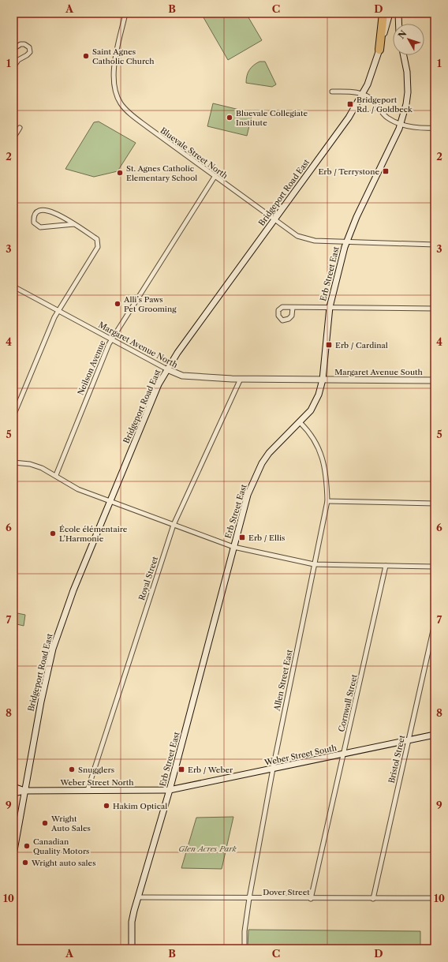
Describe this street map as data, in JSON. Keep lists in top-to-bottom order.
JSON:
{
  "streets": {
    "main road": [
      "Bridgeport Road East",
      "Erb Street East",
      "Margaret Avenue North",
      "Margaret Avenue South",
      "Weber Street South",
      "Weber Street North"
    ],
    "street": [
      "Bluevale Street North",
      "Neilson Avenue",
      "Royal Street",
      "Allen Street East",
      "Cornwall Street",
      "Bristol Street",
      "Dover Street"
    ]
  },
  "crossings": [
    ["Bluevale Street North", "Bridgeport Road East"],
    ["Bluevale Street North", "Erb Street East"],
    ["Bluevale Street North", "Neilson Avenue"],
    ["Bridgeport Road East", "Margaret Avenue North"],
    ["Bridgeport Road East", "Weber Street North"],
    ["Erb Street East", "Margaret Avenue North"],
    ["Erb Street East", "Margaret Avenue South"],
    ["Erb Street East", "Allen Street East"],
    ["Erb Street East", "Weber Street South"],
    ["Erb Street East", "Weber Street North"],
    ["Erb Street East", "Dover Street"],
    ["Margaret Avenue North", "Neilson Avenue"],
    ["Margaret Avenue North", "Margaret Avenue South"],
    ["Margaret Avenue North", "Royal Street"],
    ["Royal Street", "Weber Street North"],
    ["Allen Street East", "Weber Street South"],
    ["Allen Street East", "Dover Street"],
    ["Cornwall Street", "Weber Street South"],
    ["Cornwall Street", "Dover Street"],
    ["Weber Street South", "Bristol Street"],
    ["Weber Street South", "Weber Street North"],
    ["Bristol Street", "Dover Street"]
  ],
  "parks": ["Glen Acres Park"],
  "places": {
    "other": [
      "Saint Agnes Catholic Church",
      "Bluevale Collegiate Institute",
      "St. Agnes Catholic Elementary School",
      "Alli’s Paws Pet Grooming",
      "École élémentaire L'Harmonie",
      "Snugglers",
      "Hakim Optical",
      "Wright Auto Sales",
      "Canadian Quality Motors",
      "Wright auto sales"
    ],
    "transit": [
      "Bridgeport Rd. / Goldbeck",
      "Erb / Terrystone",
      "Erb / Cardinal",
      "Erb / Ellis",
      "Erb / Weber"
    ]
  },
  "north": "top left",
  "grid": {
    "columns": [
      "A",
      "B",
      "C",
      "D"
    ],
    "rows": [
      "1",
      "2",
      "3",
      "4",
      "5",
      "6",
      "7",
      "8",
      "9",
      "10"
    ]
  }
}
